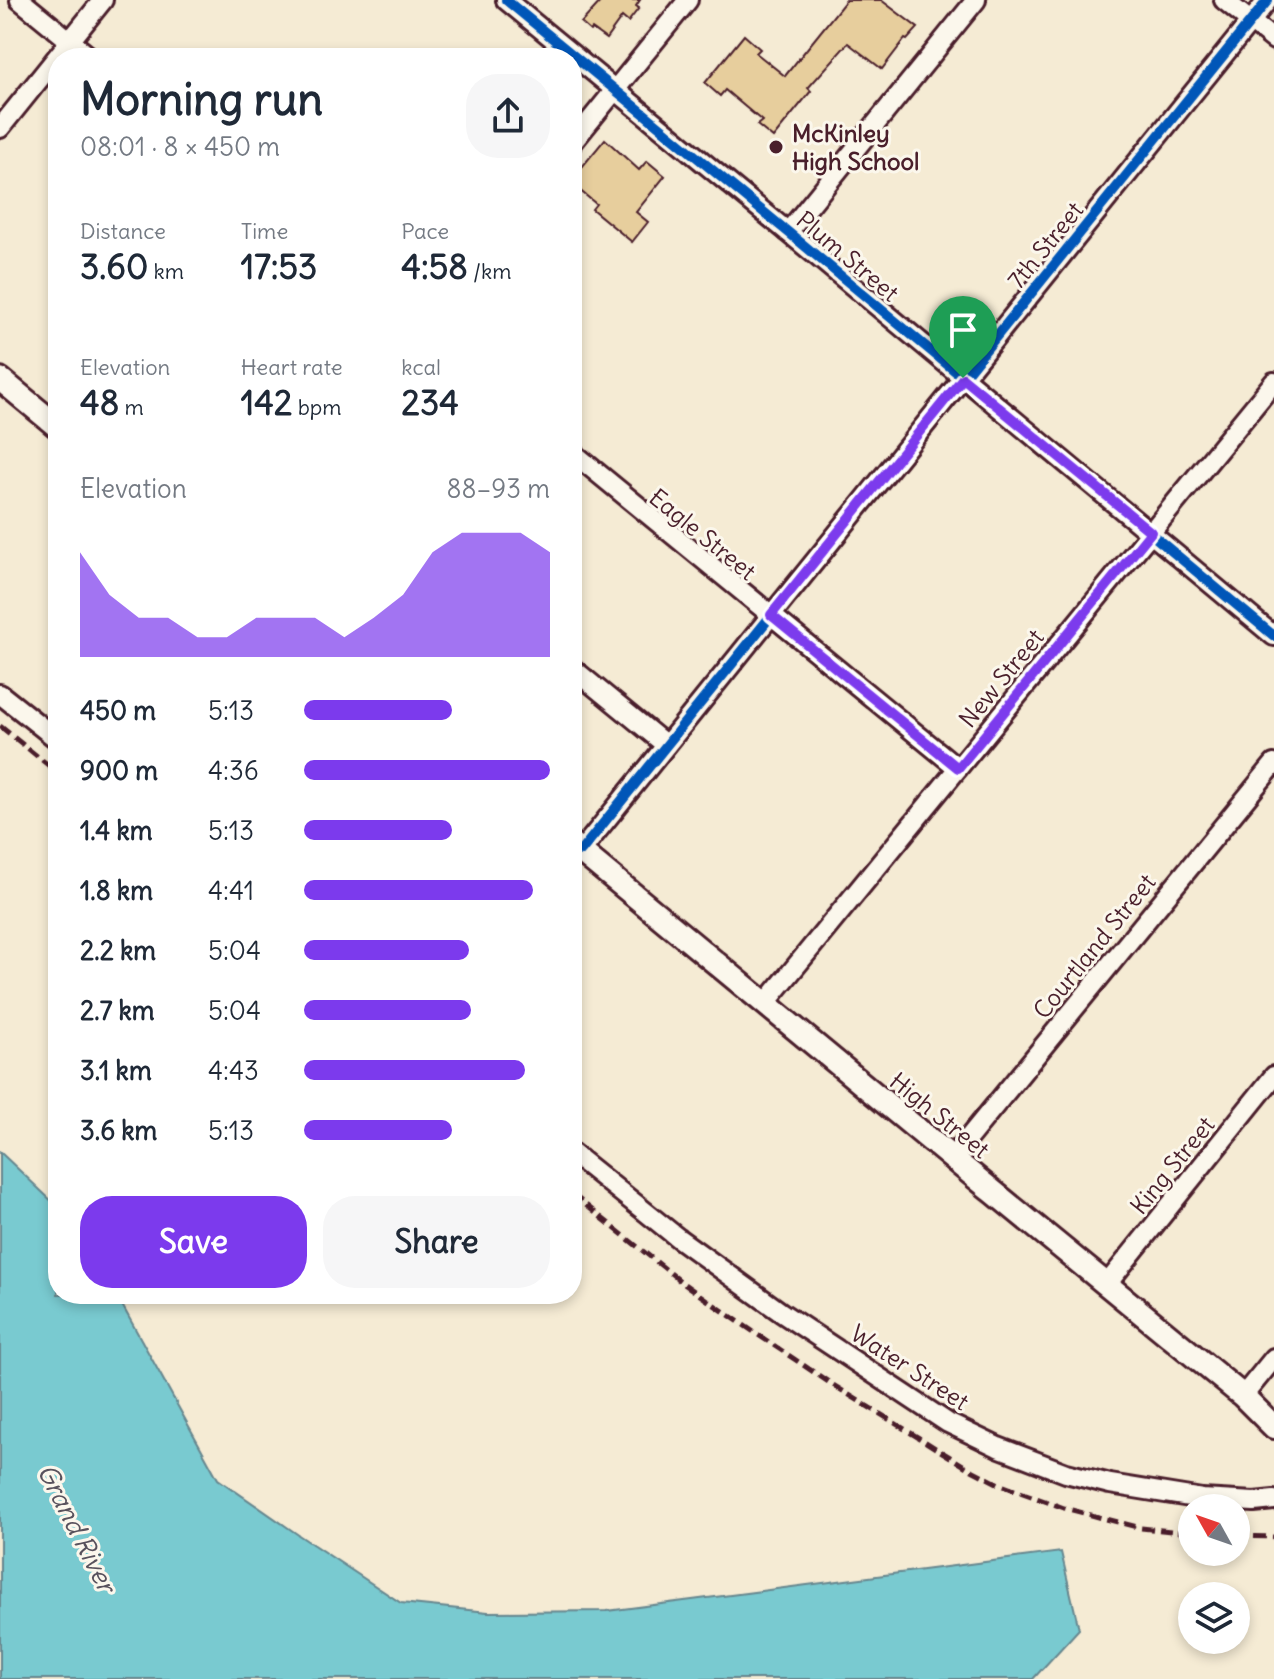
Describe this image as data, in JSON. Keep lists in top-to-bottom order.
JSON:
{
  "streets": {
    "street": [
      "7th Street",
      "Plum Street",
      "Eagle Street",
      "New Street",
      "Courtland Street",
      "High Street",
      "King Street",
      "Water Street"
    ]
  },
  "crossings": [
    ["7th Street", "Plum Street"],
    ["7th Street", "Eagle Street"],
    ["Plum Street", "New Street"],
    ["Eagle Street", "New Street"],
    ["New Street", "High Street"],
    ["Courtland Street", "High Street"],
    ["High Street", "King Street"]
  ],
  "water": ["Grand River"],
  "places": ["McKinley High School"],
  "north": "top left",
  "page": {
    "heading": ["Morning run", "08:01 · 8 × 450 m"],
    "stats": [
      ["Distance", "3.60 km"],
      ["Time", "17:53"],
      ["Pace", "4:58 /km"],
      ["Elevation", "48 m"],
      ["Heart rate", "142 bpm"],
      ["kcal", "234"]
    ],
    "chart": ["Elevation", "88–93 m"],
    "list": [
      {
        "name": "450 m",
        "note": "5:13"
      },
      {
        "name": "900 m",
        "note": "4:36"
      },
      {
        "name": "1.4 km",
        "note": "5:13"
      },
      {
        "name": "1.8 km",
        "note": "4:41"
      },
      {
        "name": "2.2 km",
        "note": "5:04"
      },
      {
        "name": "2.7 km",
        "note": "5:04"
      },
      {
        "name": "3.1 km",
        "note": "4:43"
      },
      {
        "name": "3.6 km",
        "note": "5:13"
      }
    ],
    "buttons": ["Save", "Share"]
  }
}
